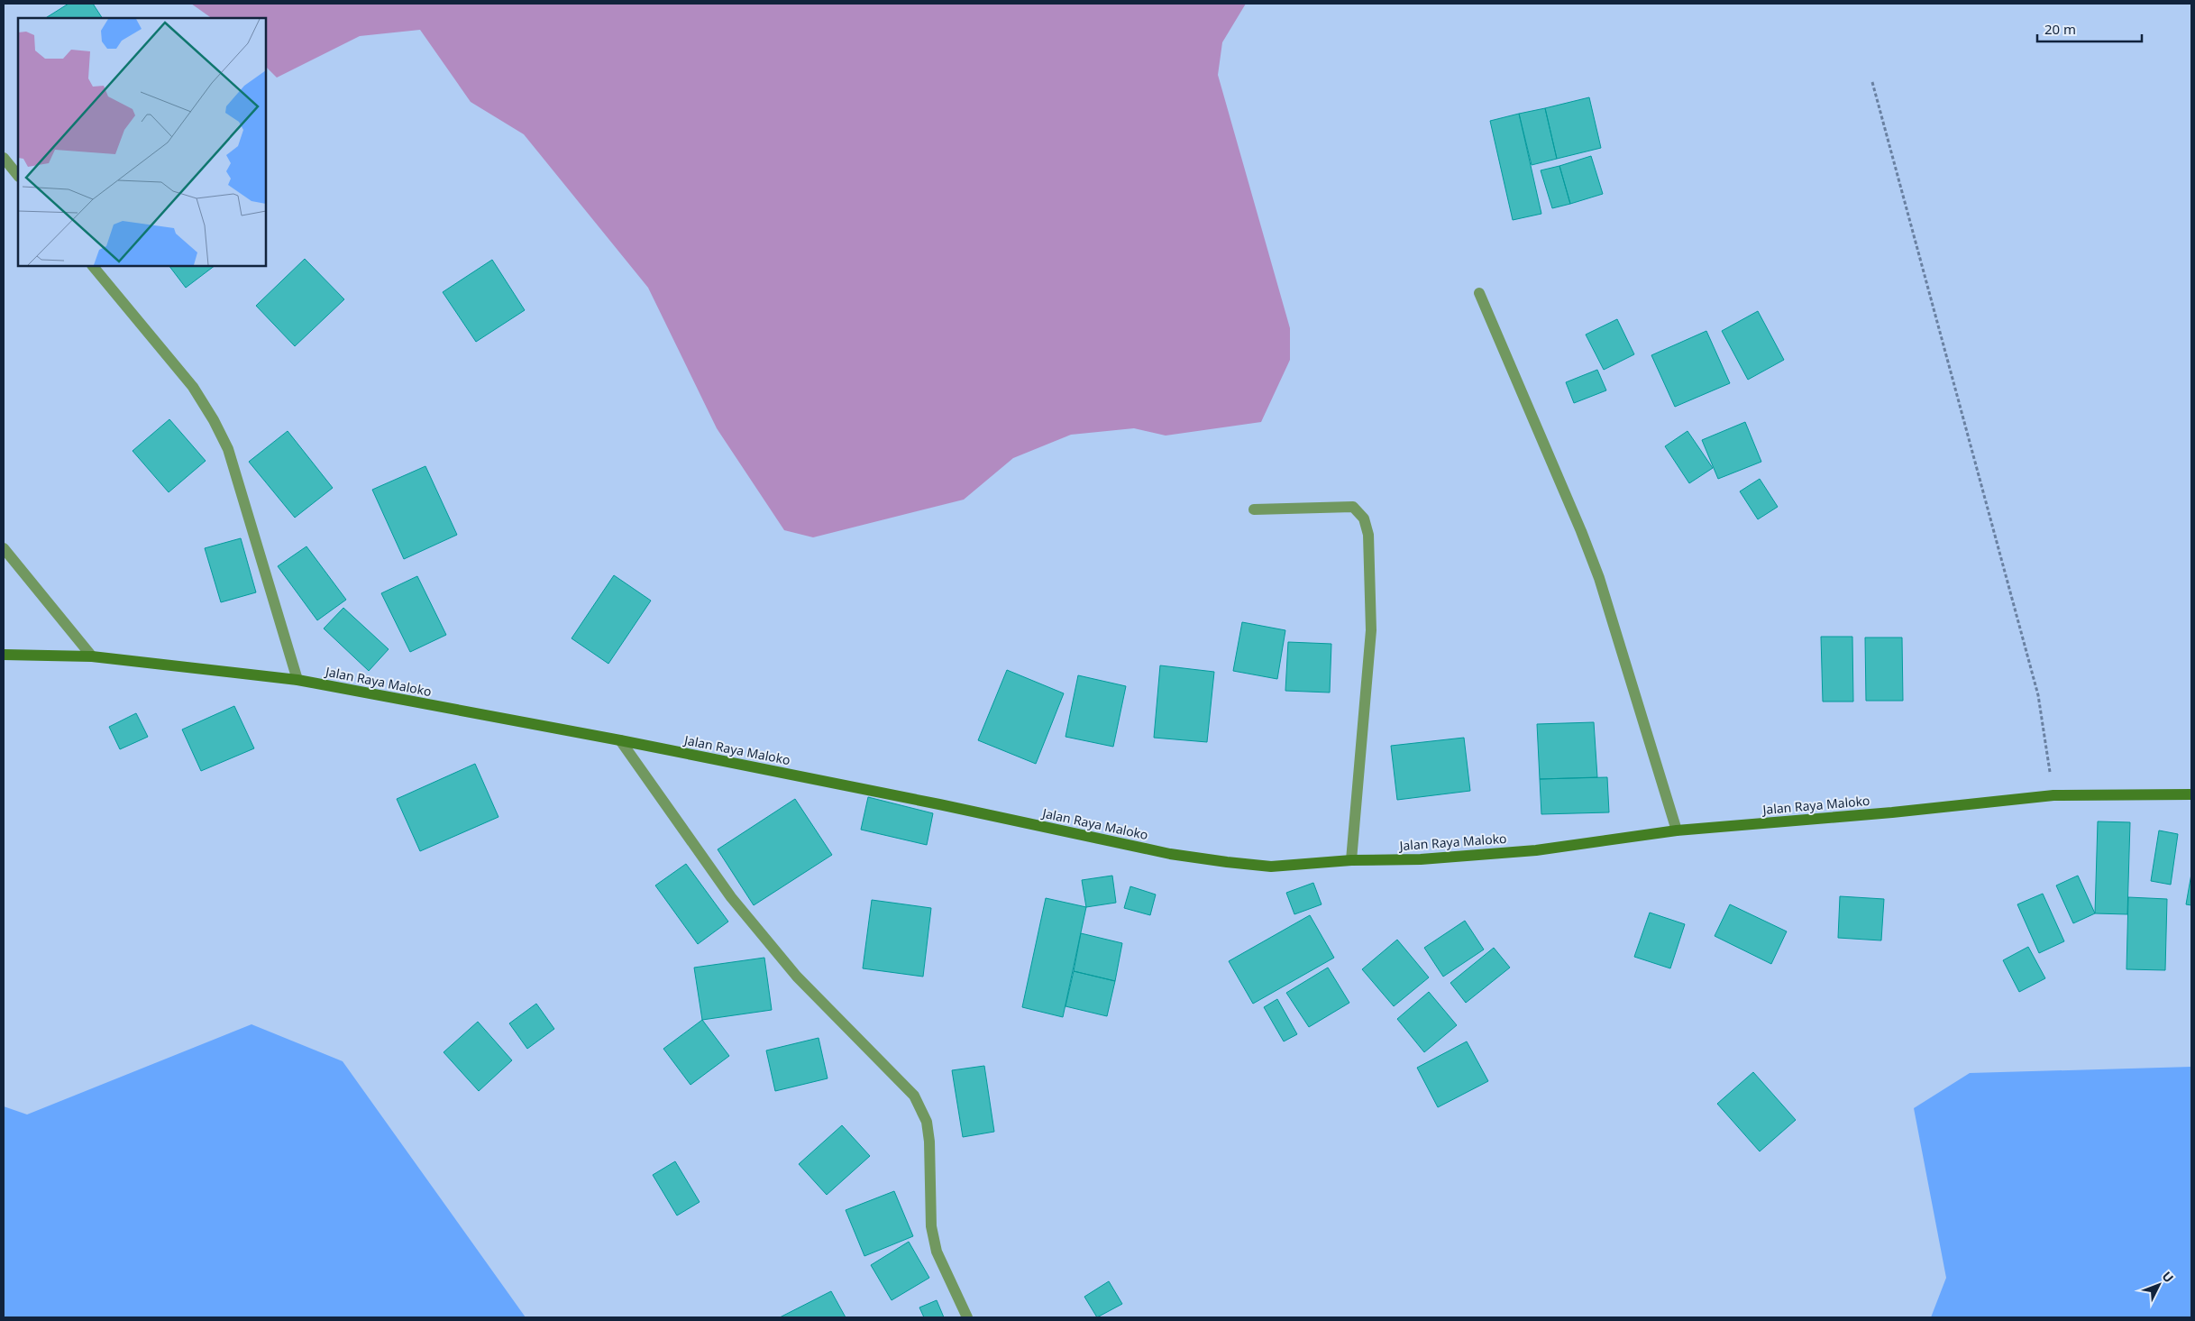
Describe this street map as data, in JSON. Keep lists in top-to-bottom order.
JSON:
{
  "streets": {
    "street": ["Jalan Raya Maloko"]
  },
  "scale_bar": "20 m",
  "north": "top right"
}
